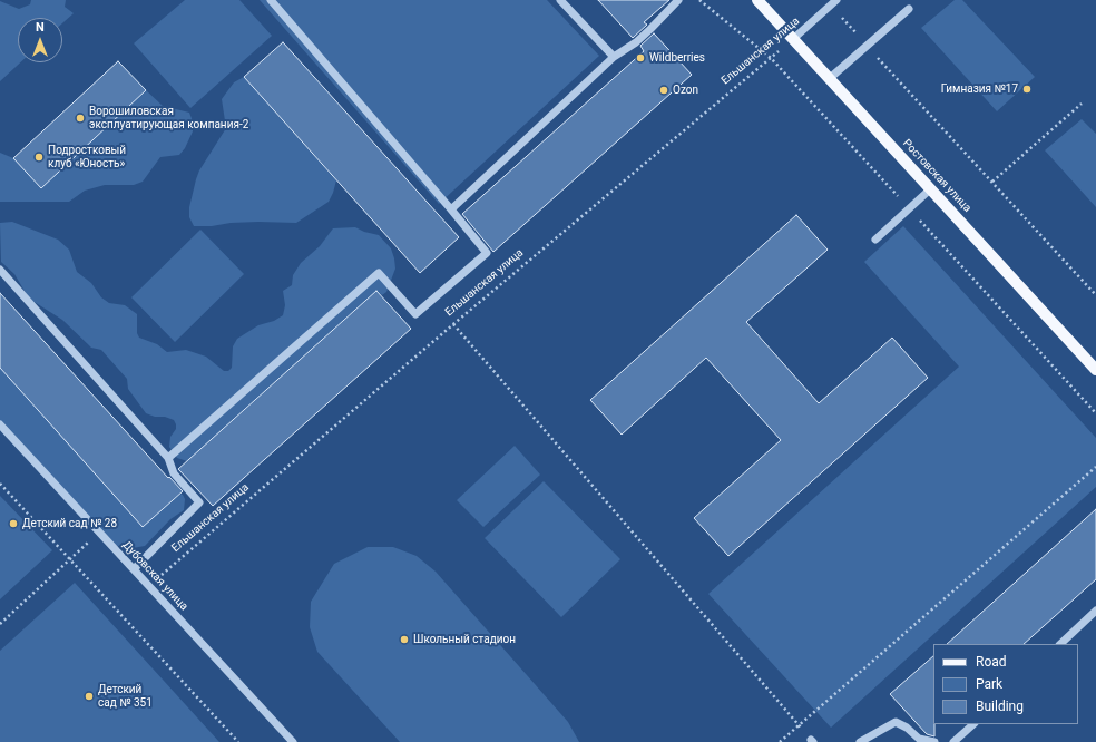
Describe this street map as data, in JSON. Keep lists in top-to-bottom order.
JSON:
{
  "streets": {
    "main road": ["Ростовская улица"],
    "street": ["Ельшанская улица", "Дубовская улица"]
  },
  "crossings": [
    ["Ельшанская улица", "Ростовская улица"],
    ["Ельшанская улица", "Дубовская улица"]
  ],
  "places": [
    "Wildberries",
    "Гимназия №17",
    "Ozon",
    "Ворошиловская эксплуатирующая компания-2",
    "Подростковый клуб «Юность»",
    "Детский сад № 28",
    "Школьный стадион",
    "Детский сад № 351"
  ],
  "legend": ["Road", "Park", "Building"],
  "north": "top"
}
